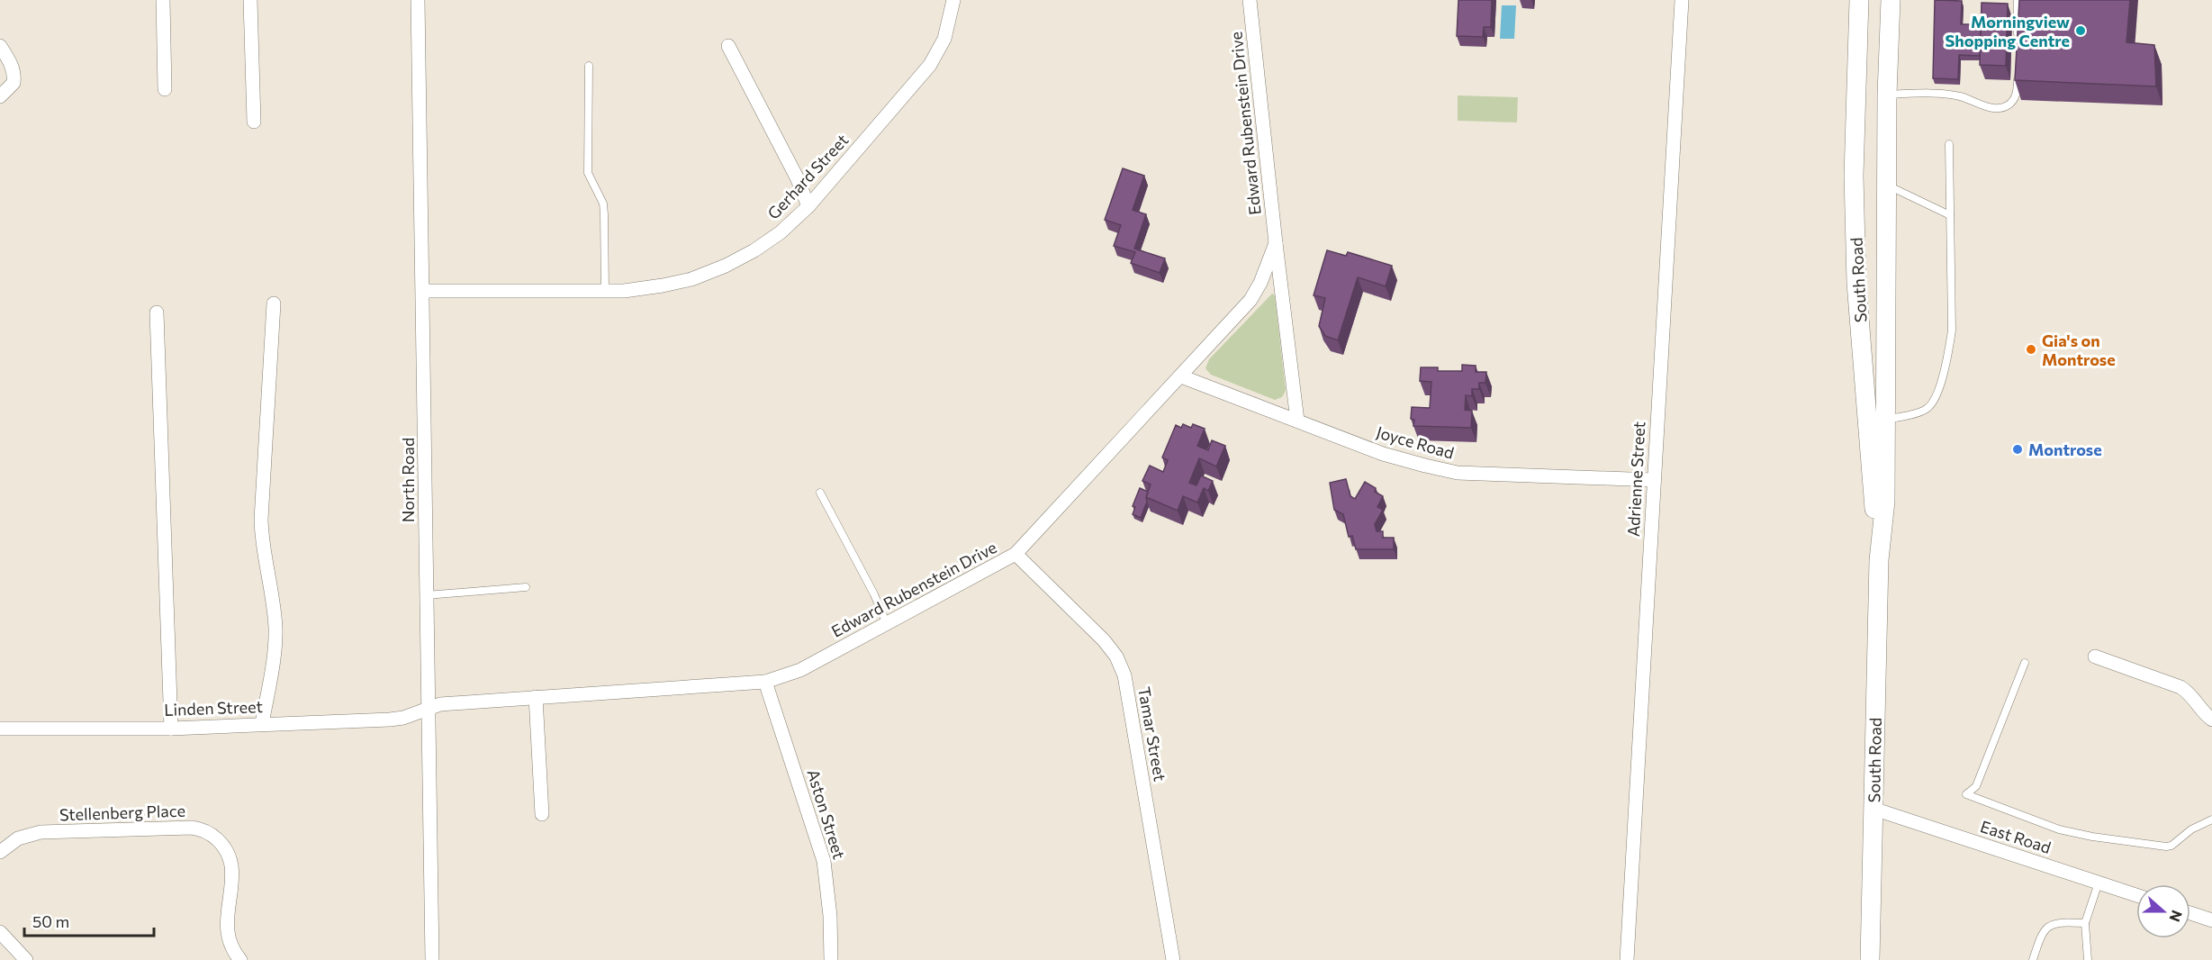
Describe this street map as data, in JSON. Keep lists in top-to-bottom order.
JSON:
{
  "streets": {
    "street": [
      "Edward Rubenstein Drive",
      "Gerhard Street",
      "South Road",
      "Joyce Road",
      "Adrienne Street",
      "North Road",
      "Linden Street",
      "Tamar Street",
      "Stellenberg Place",
      "Aston Street",
      "East Road"
    ]
  },
  "crossings": [
    ["Edward Rubenstein Drive", "Joyce Road"],
    ["Edward Rubenstein Drive", "North Road"],
    ["Edward Rubenstein Drive", "Linden Street"],
    ["Edward Rubenstein Drive", "Tamar Street"],
    ["Edward Rubenstein Drive", "Aston Street"],
    ["Gerhard Street", "North Road"],
    ["South Road", "East Road"],
    ["Joyce Road", "Adrienne Street"],
    ["North Road", "Linden Street"]
  ],
  "places": ["Morningview Shopping Centre", "Gia's on Montrose", "Montrose"],
  "scale_bar": "50 m",
  "north": "right"
}
